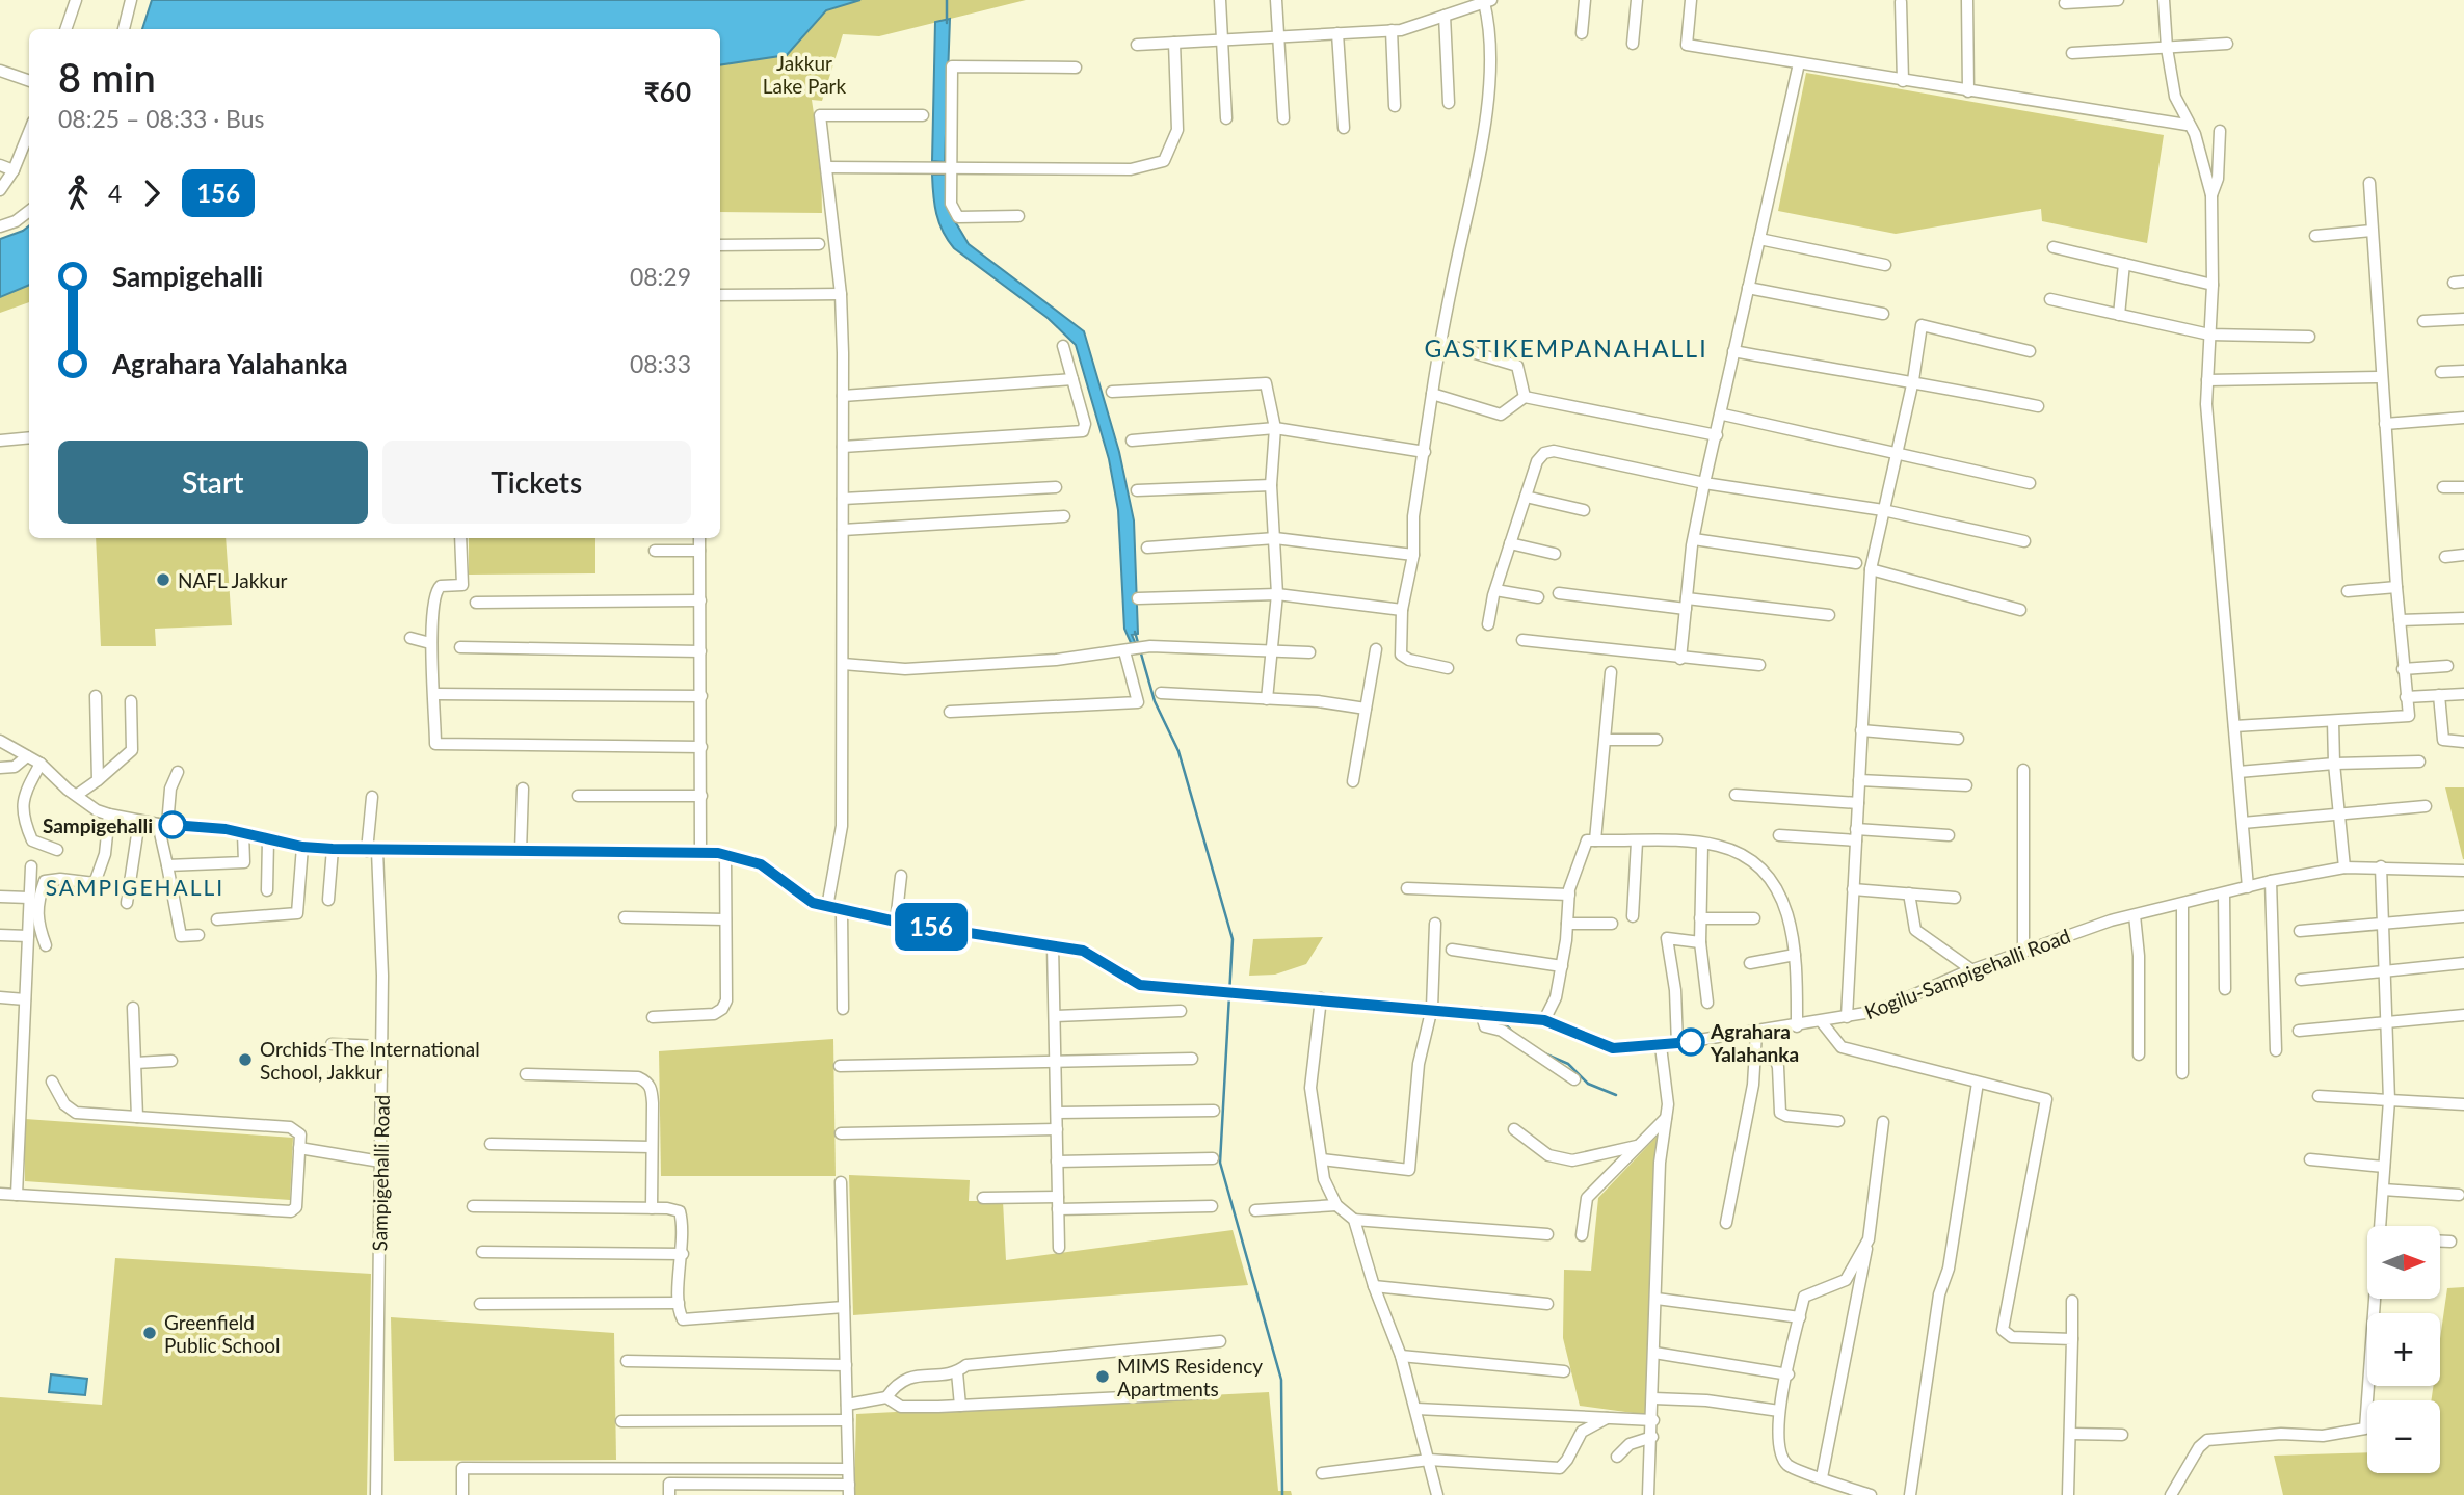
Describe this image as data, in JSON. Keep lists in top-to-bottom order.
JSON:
{
  "streets": {
    "street": ["Kogilu-Sampigehalli Road", "Sampigehalli Road"]
  },
  "crossings": [
    ["Kogilu-Sampigehalli Road", "Sampigehalli Road"]
  ],
  "districts": ["GASTIKEMPANAHALLI", "SAMPIGEHALLI"],
  "parks": ["Jakkur Lake Park"],
  "places": [
    "NAFL Jakkur",
    "Sampigehalli",
    "Agrahara Yalahanka",
    "Orchids The International School, Jakkur",
    "Greenfield Public School",
    "MIMS Residency Apartments"
  ],
  "lines": ["bus line 156"],
  "north": "right",
  "page": {
    "on_map": "156",
    "heading": ["8 min", "08:25 – 08:33 · Bus", "₹60"],
    "legs": ["4", "156"],
    "list": [
      {
        "name": "Sampigehalli",
        "value": "08:29"
      },
      {
        "name": "Agrahara Yalahanka",
        "value": "08:33"
      }
    ],
    "buttons": ["Start", "Tickets"],
    "map_buttons": ["+", "−"]
  }
}
